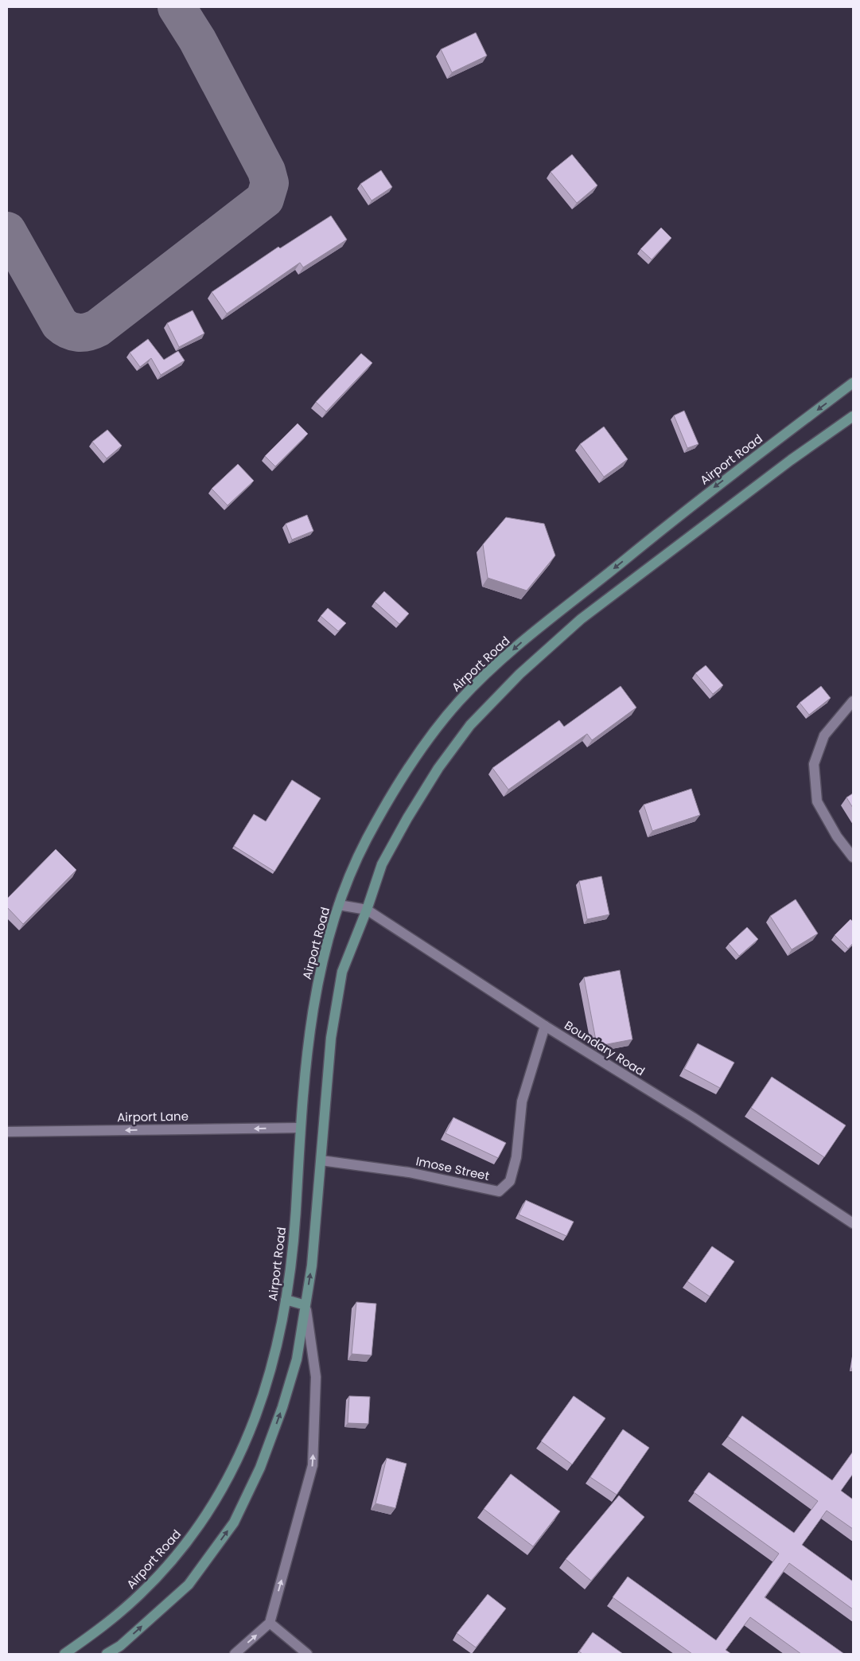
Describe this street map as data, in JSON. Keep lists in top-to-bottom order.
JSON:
{
  "streets": {
    "main road": ["Airport Road"],
    "street": ["Boundary Road", "Airport Lane", "Imose Street"]
  },
  "crossings": [
    ["Airport Road", "Boundary Road"],
    ["Airport Road", "Airport Lane"],
    ["Boundary Road", "Imose Street"]
  ],
  "one_way": ["Airport Lane"]
}
